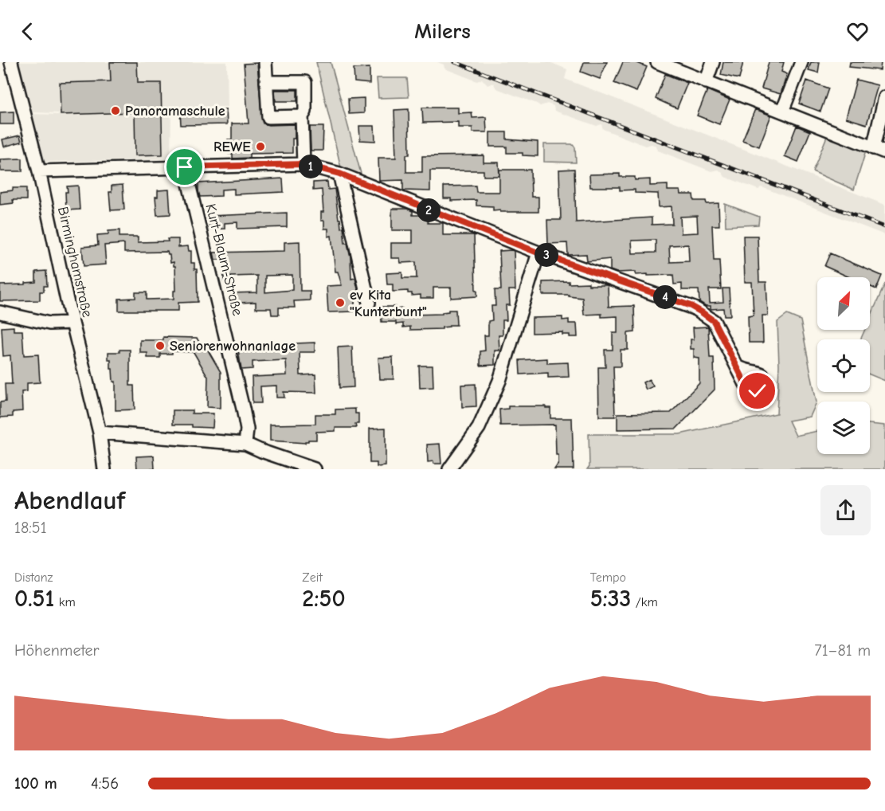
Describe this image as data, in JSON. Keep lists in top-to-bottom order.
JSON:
{
  "streets": {
    "street": ["Kurt-Blaum-Straße", "Birminghamstraße"]
  },
  "places": [
    "Panoramaschule",
    "REWE",
    "ev Kita \"Kunterbunt\"",
    "Seniorenwohnanlage"
  ],
  "north": "top right",
  "page": {
    "header": "Milers",
    "pins": [
      "1",
      "2",
      "3",
      "4"
    ],
    "heading": ["Abendlauf", "18:51"],
    "stats": [
      ["Distanz", "0.51 km"],
      ["Zeit", "2:50"],
      ["Tempo", "5:33 /km"]
    ],
    "chart": ["Höhenmeter", "71–81 m"],
    "list": [
      {
        "name": "100 m",
        "note": "4:56"
      }
    ]
  }
}
